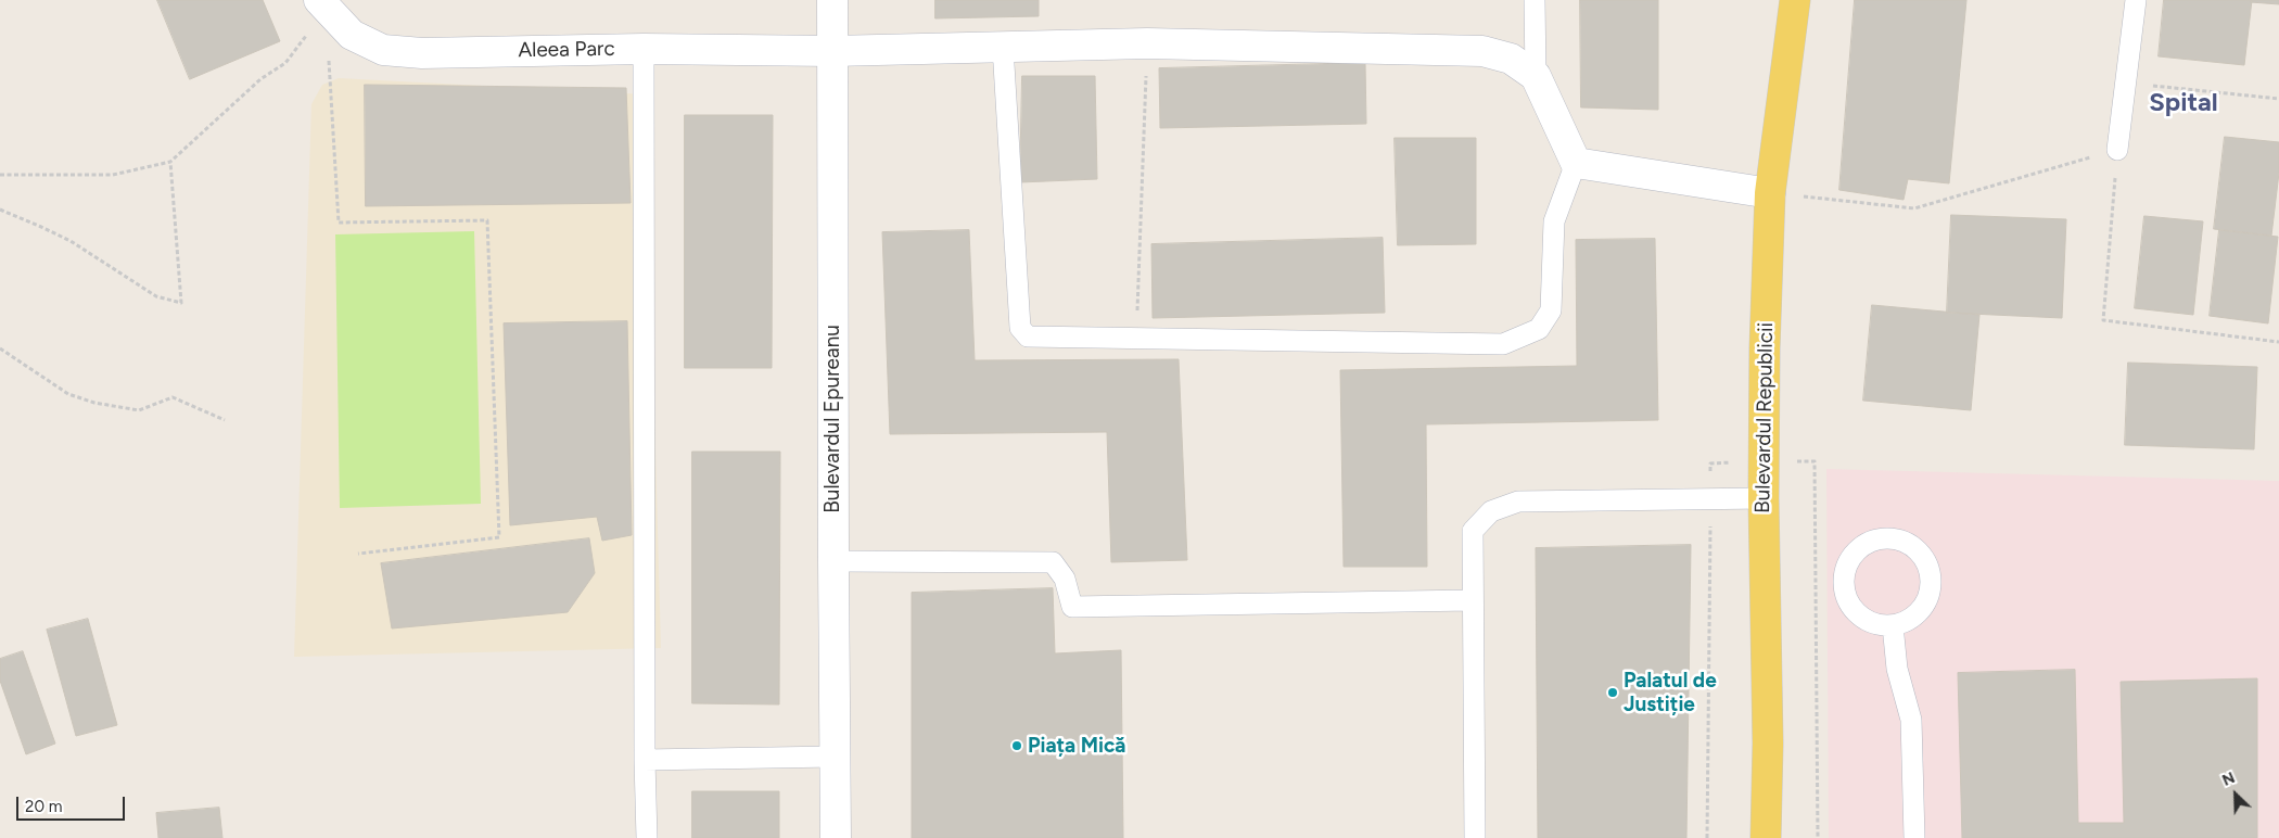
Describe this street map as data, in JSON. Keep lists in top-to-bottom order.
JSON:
{
  "streets": {
    "main road": ["Bulevardul Republicii"],
    "street": ["Aleea Parc", "Bulevardul Epureanu"]
  },
  "crossings": [
    ["Aleea Parc", "Bulevardul Epureanu"]
  ],
  "districts": ["Spital"],
  "places": ["Palatul de Justiție", "Piața Mică"],
  "scale_bar": "20 m",
  "north": "top left"
}
